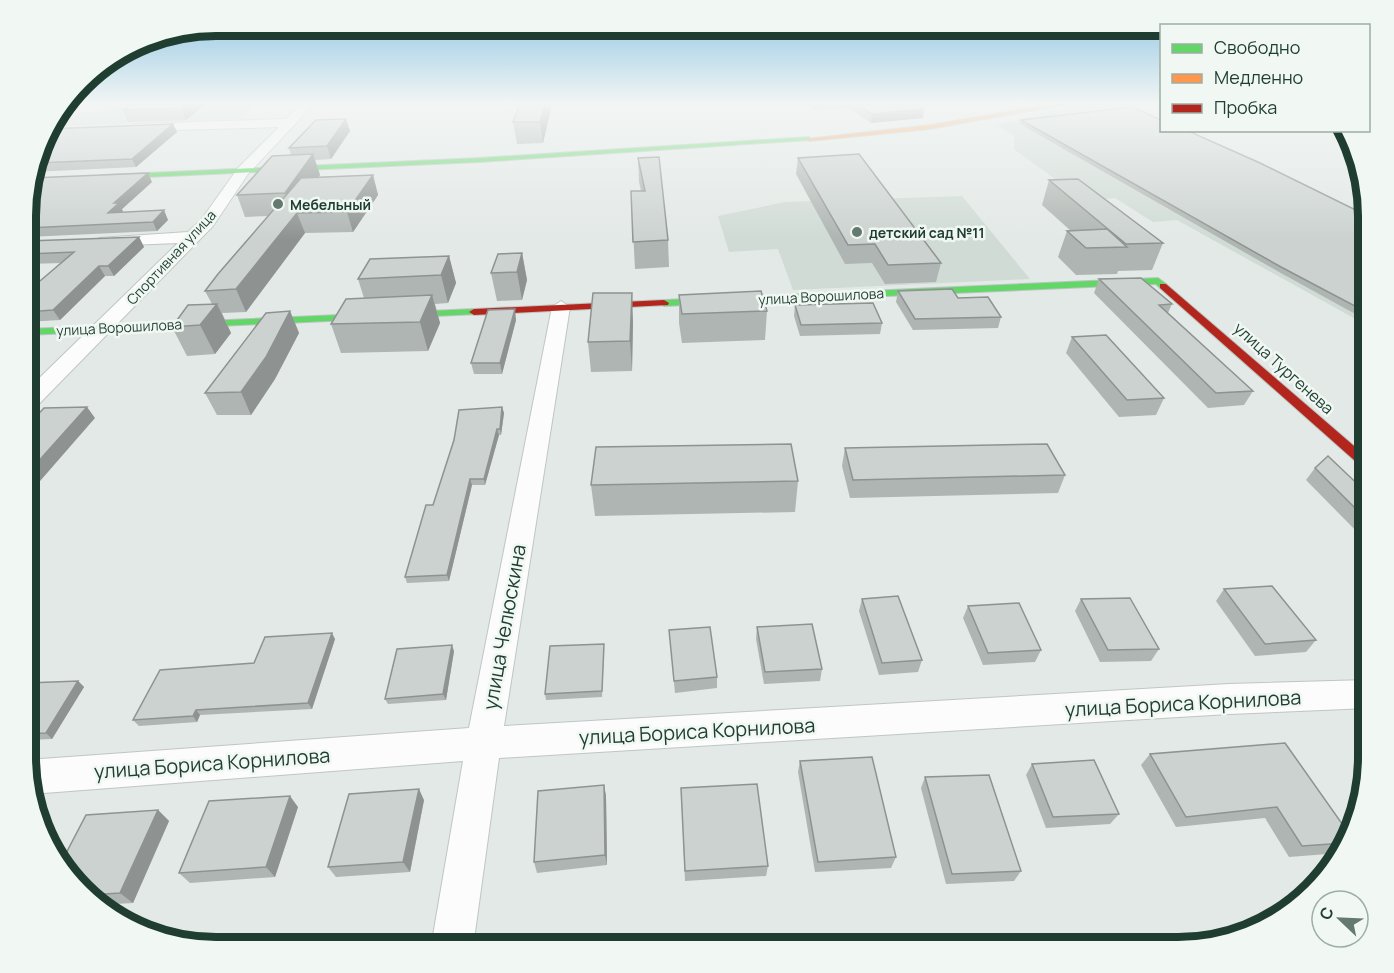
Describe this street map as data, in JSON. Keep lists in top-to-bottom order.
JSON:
{
  "streets": {
    "street": [
      "Спортивная улица",
      "улица Ворошилова",
      "улица Тургенева",
      "улица Челюскина",
      "улица Бориса Корнилова"
    ]
  },
  "crossings": [
    ["Спортивная улица", "улица Ворошилова"],
    ["улица Ворошилова", "улица Тургенева"],
    ["улица Ворошилова", "улица Челюскина"],
    ["улица Челюскина", "улица Бориса Корнилова"]
  ],
  "places": ["Мебельный", "детский сад №11"],
  "legend": ["Свободно", "Медленно", "Пробка"],
  "north": "top left"
}
